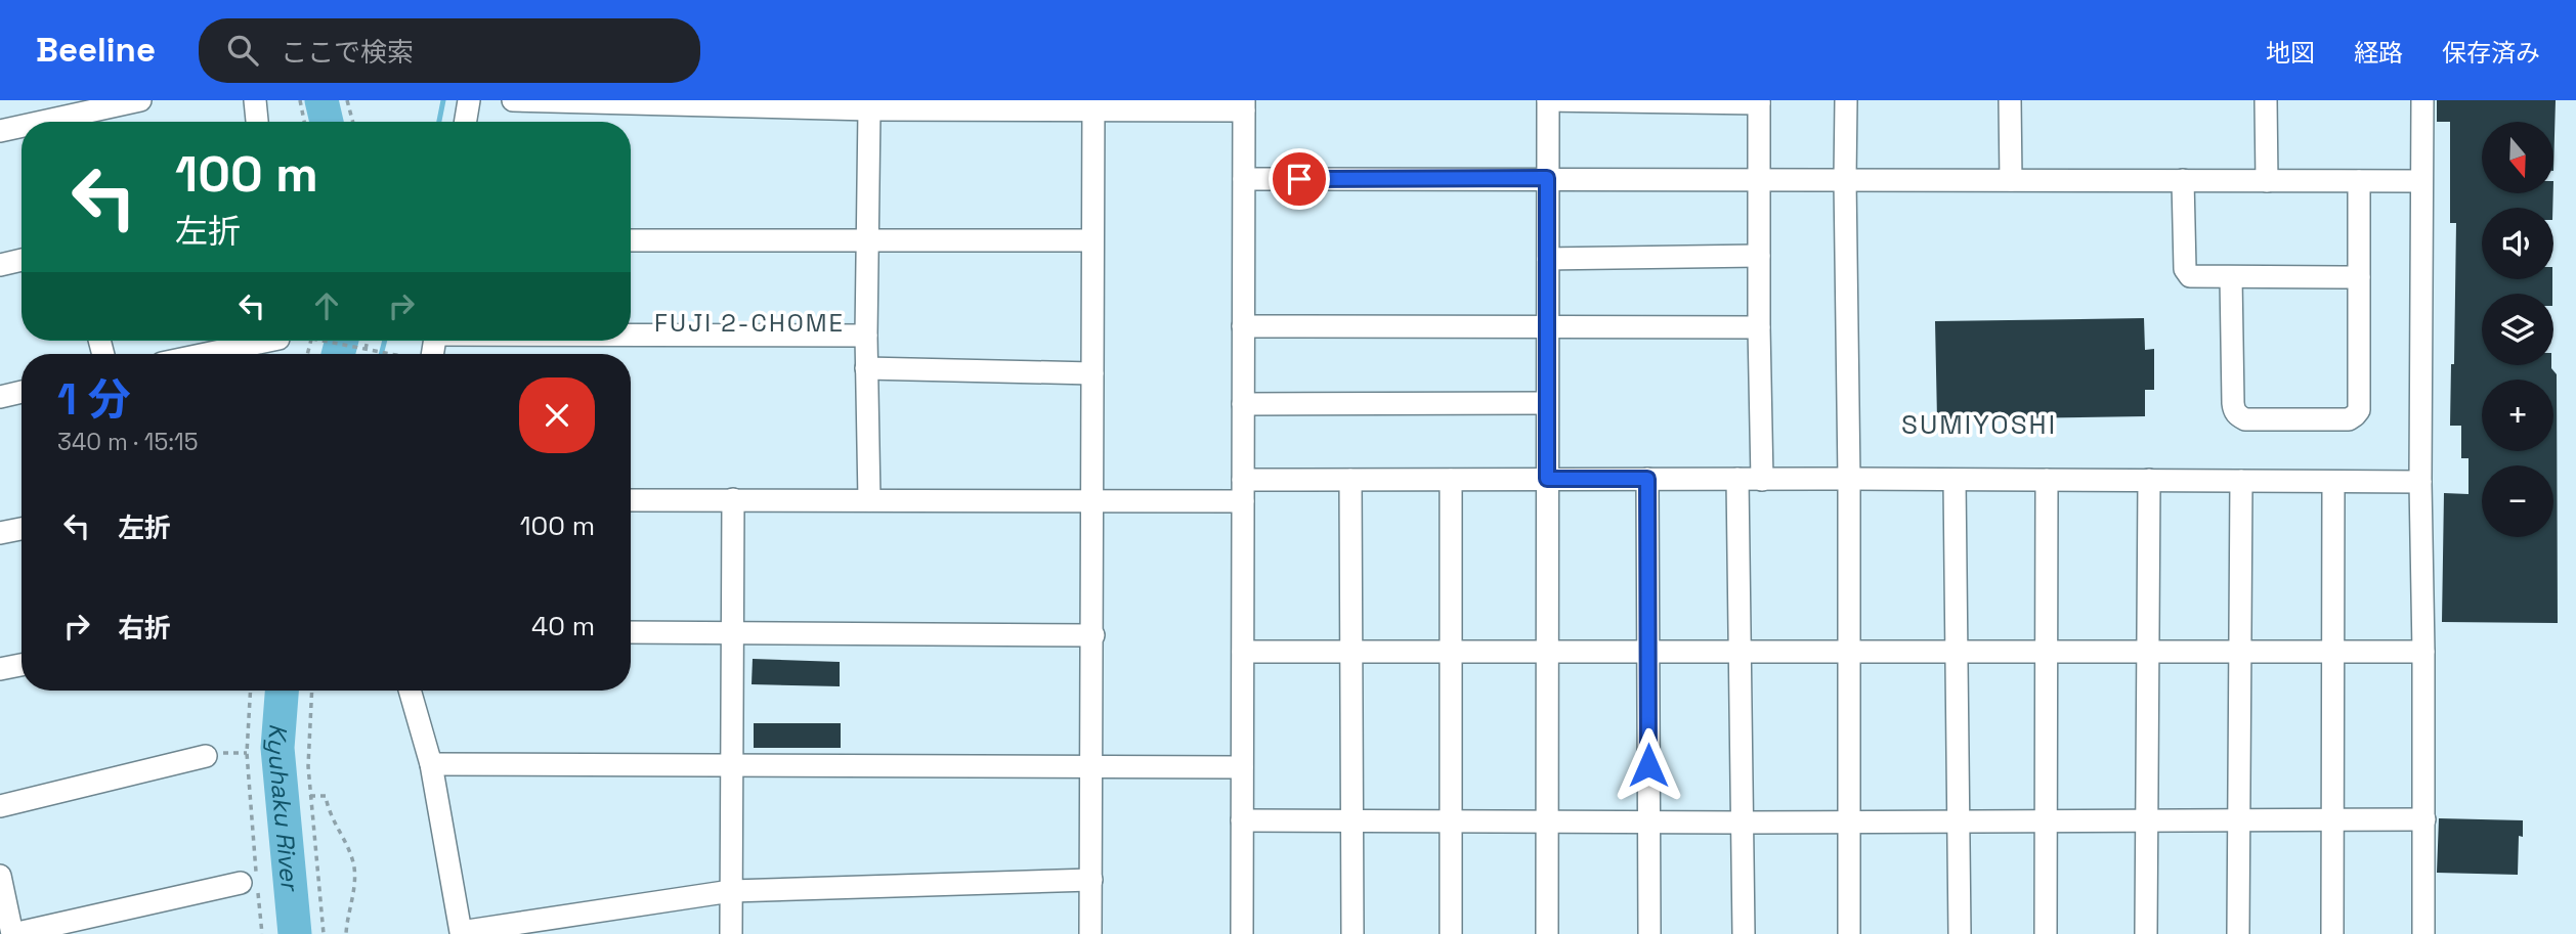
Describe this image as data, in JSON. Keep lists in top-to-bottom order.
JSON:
{
  "districts": ["FUJI 2-CHOME", "SUMIYOSHI"],
  "water": ["Kyuhaku River"],
  "north": "bottom",
  "page": {
    "header": "Beeline",
    "search": "ここで検索",
    "nav": ["地図", "経路", "保存済み"],
    "map_buttons": ["+", "−"],
    "turn": ["100 m", "左折"],
    "heading": ["1 分", "340 m · 15:15"],
    "list": [
      {
        "name": "左折",
        "value": "100 m"
      },
      {
        "name": "右折",
        "value": "40 m"
      }
    ]
  }
}
